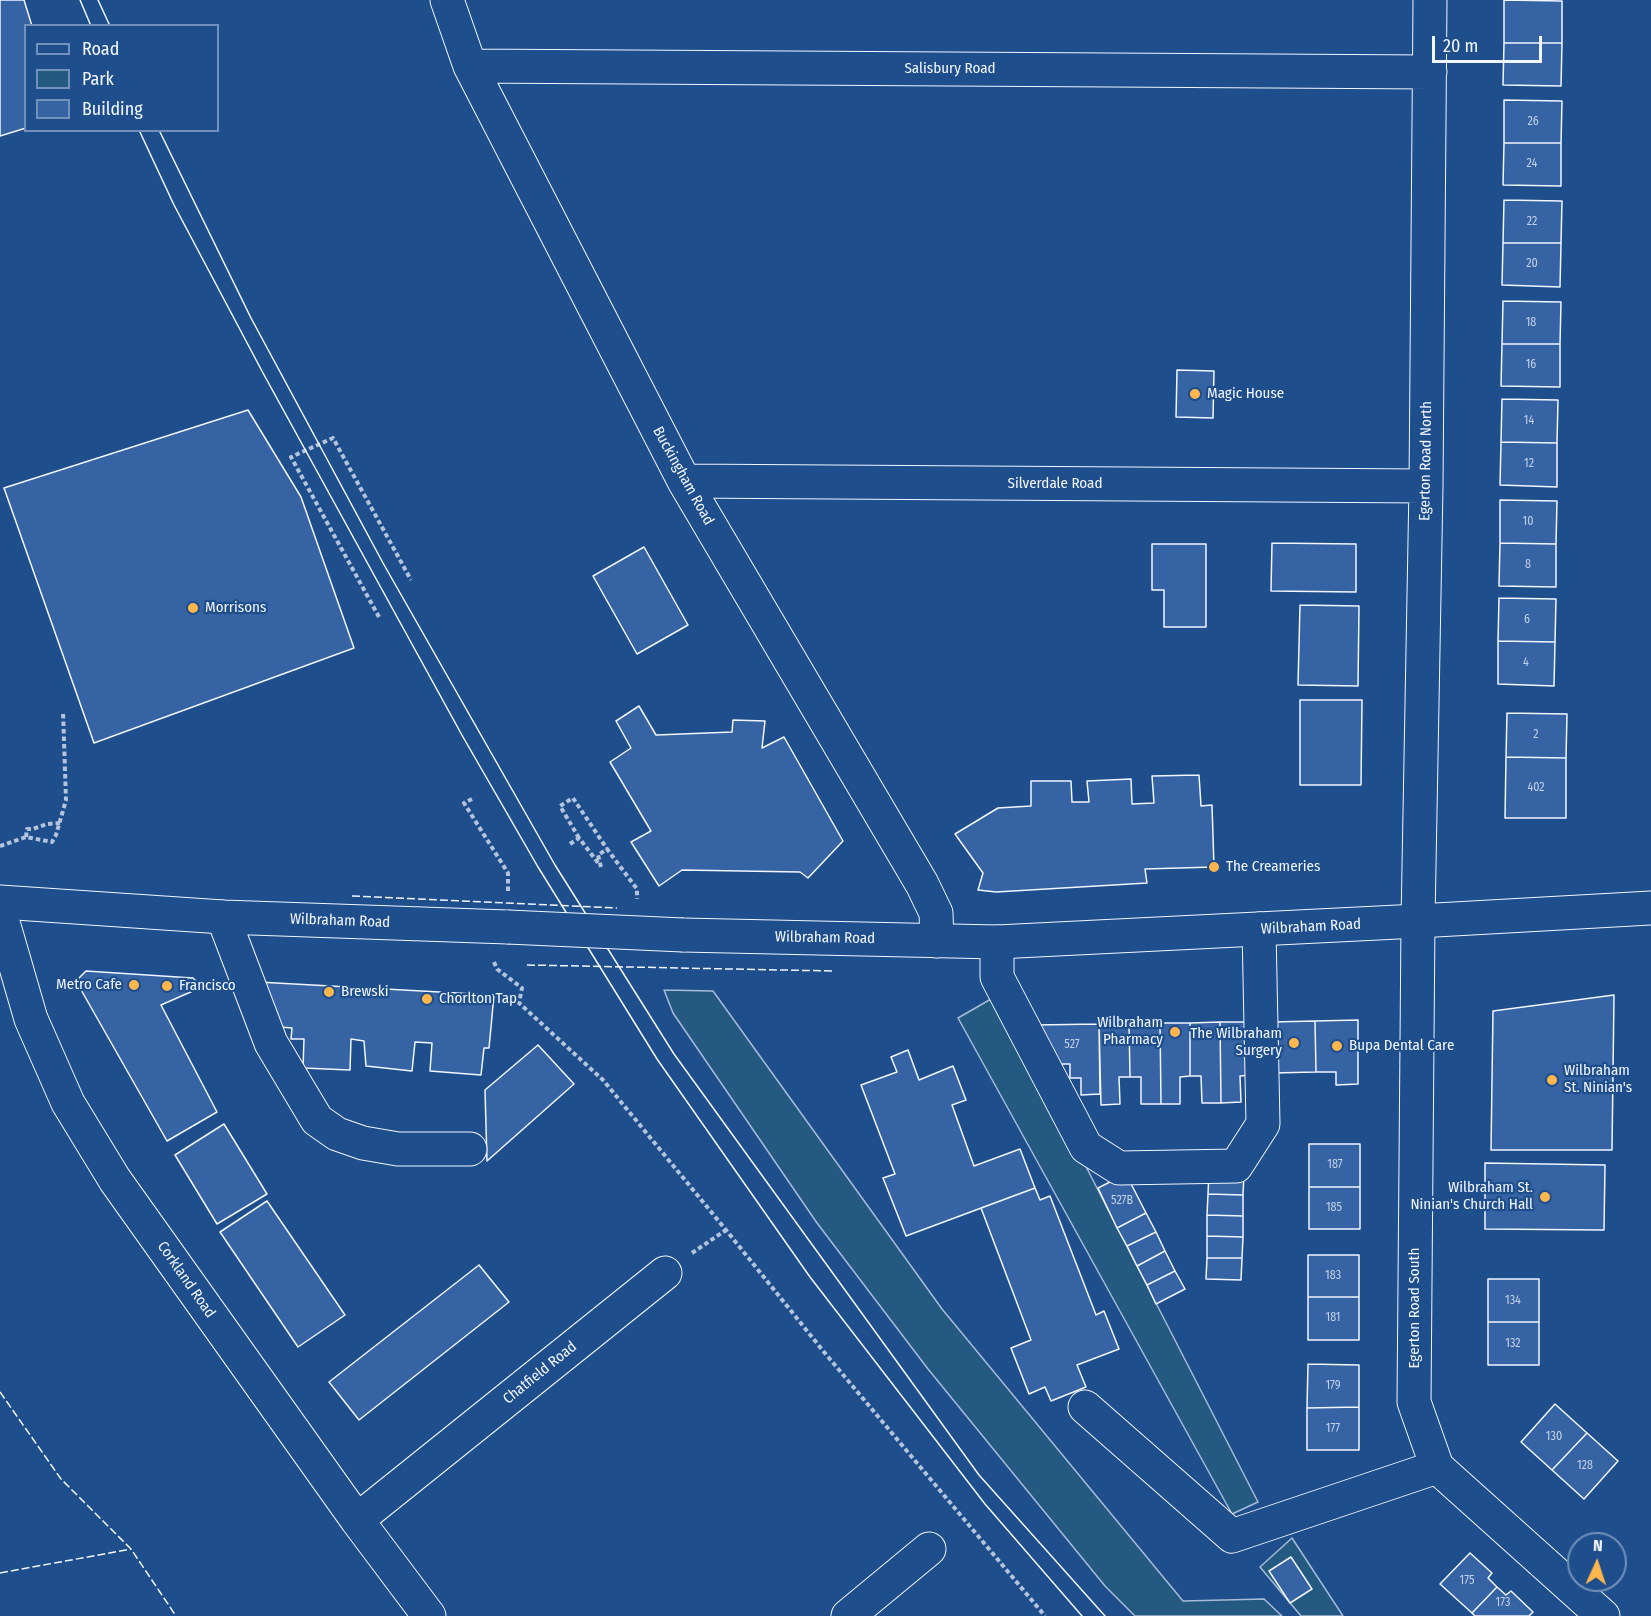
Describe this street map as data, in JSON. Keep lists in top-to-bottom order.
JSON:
{
  "streets": {
    "main road": [
      "Salisbury Road",
      "Egerton Road North",
      "Buckingham Road",
      "Silverdale Road",
      "Wilbraham Road",
      "Corkland Road",
      "Egerton Road South",
      "Chatfield Road"
    ]
  },
  "crossings": [
    ["Salisbury Road", "Egerton Road North"],
    ["Salisbury Road", "Buckingham Road"],
    ["Egerton Road North", "Silverdale Road"],
    ["Egerton Road North", "Wilbraham Road"],
    ["Egerton Road North", "Egerton Road South"],
    ["Buckingham Road", "Silverdale Road"],
    ["Buckingham Road", "Wilbraham Road"],
    ["Wilbraham Road", "Egerton Road South"],
    ["Corkland Road", "Chatfield Road"]
  ],
  "places": [
    "Magic House",
    "Morrisons",
    "The Creameries",
    "Metro Cafe",
    "Francisco",
    "Brewski",
    "Chorlton Tap",
    "Wilbraham Pharmacy",
    "The Wilbraham Surgery",
    "Bupa Dental Care",
    "Wilbraham St. Ninian's",
    "Wilbraham St. Ninian's Church Hall"
  ],
  "house_numbers": [
    "26",
    "24",
    "22",
    "20",
    "18",
    "16",
    "14",
    "12",
    "10",
    "8",
    "6",
    "4",
    "2",
    "402",
    "527",
    "187",
    "527B",
    "185",
    "183",
    "134",
    "181",
    "132",
    "179",
    "177",
    "130",
    "128",
    "175",
    "173"
  ],
  "legend": ["Road", "Park", "Building"],
  "scale_bar": "20 m",
  "north": "top"
}
